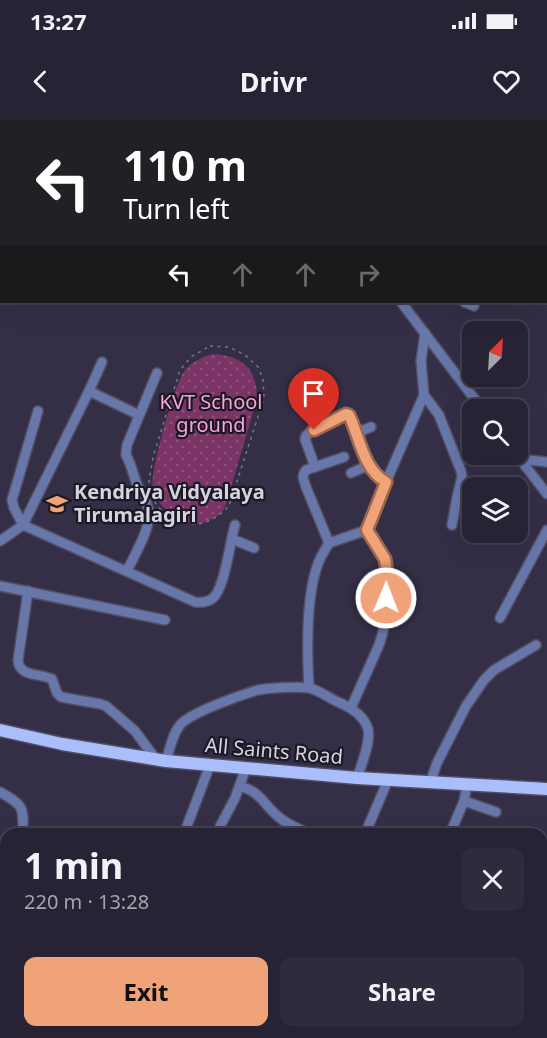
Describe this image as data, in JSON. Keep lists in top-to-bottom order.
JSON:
{
  "streets": {
    "main road": ["All Saints Road"]
  },
  "parks": ["KVT School ground"],
  "places": {
    "school or university": ["Kendriya Vidyalaya Tirumalagiri"]
  },
  "north": "top right",
  "page": {
    "status": "13:27",
    "header": "Drivr",
    "turn": ["110 m", "Turn left"],
    "heading": ["1 min", "220 m · 13:28"],
    "buttons": ["Exit", "Share"]
  }
}
